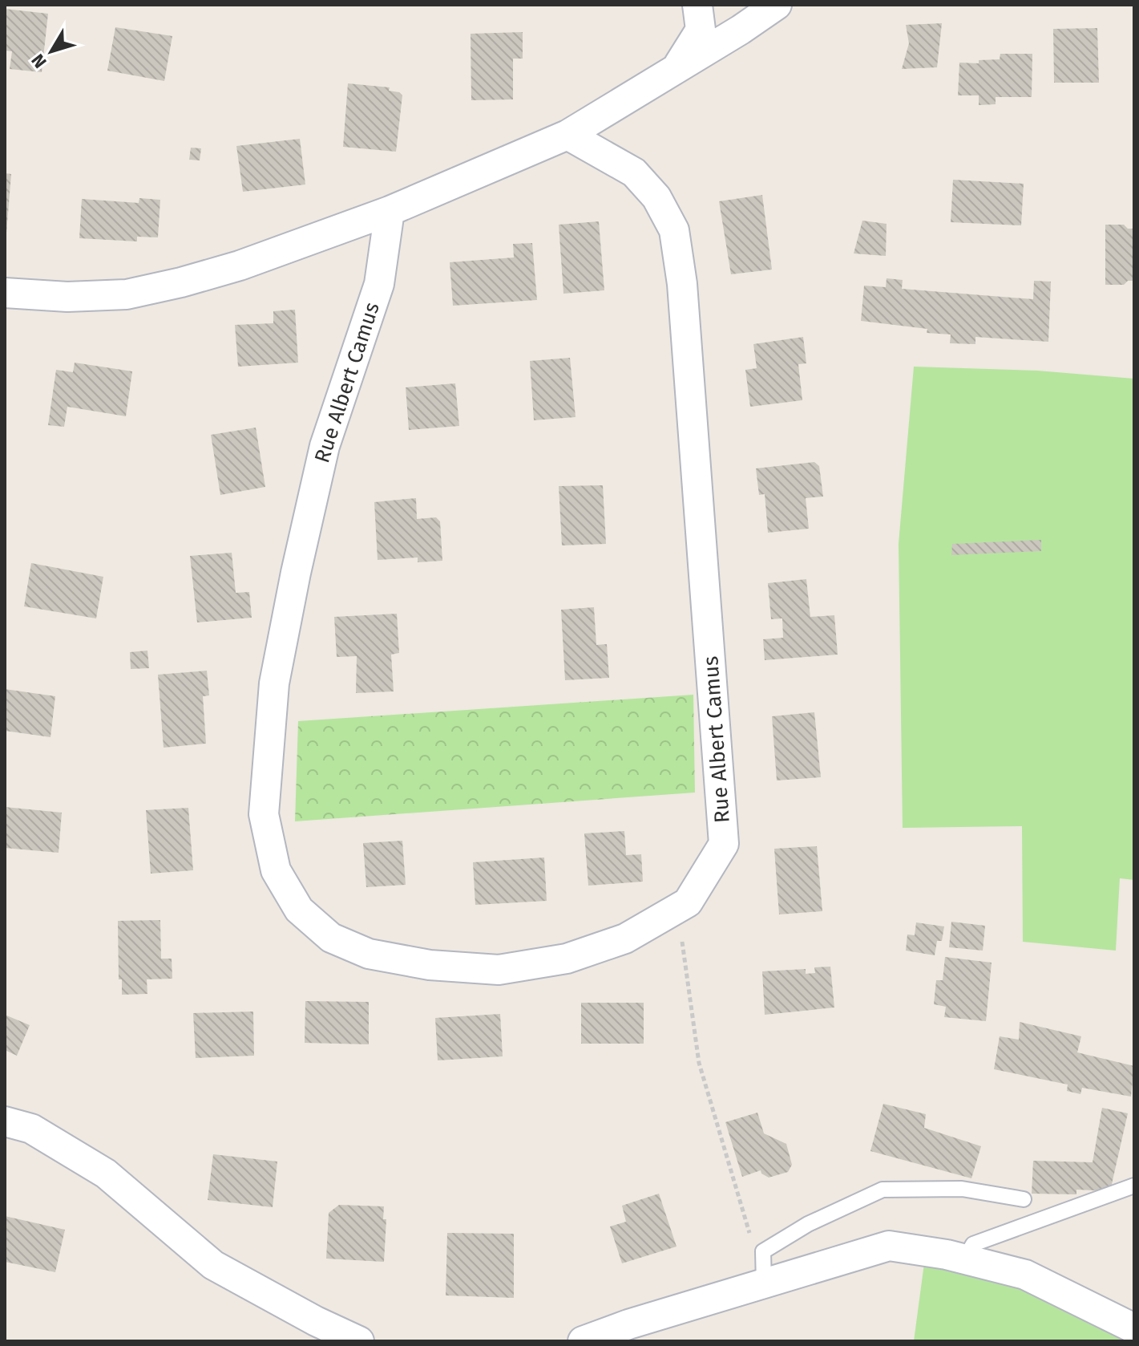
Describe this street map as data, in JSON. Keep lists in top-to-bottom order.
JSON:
{
  "streets": {
    "street": ["Rue Albert Camus"]
  },
  "north": "bottom left"
}
